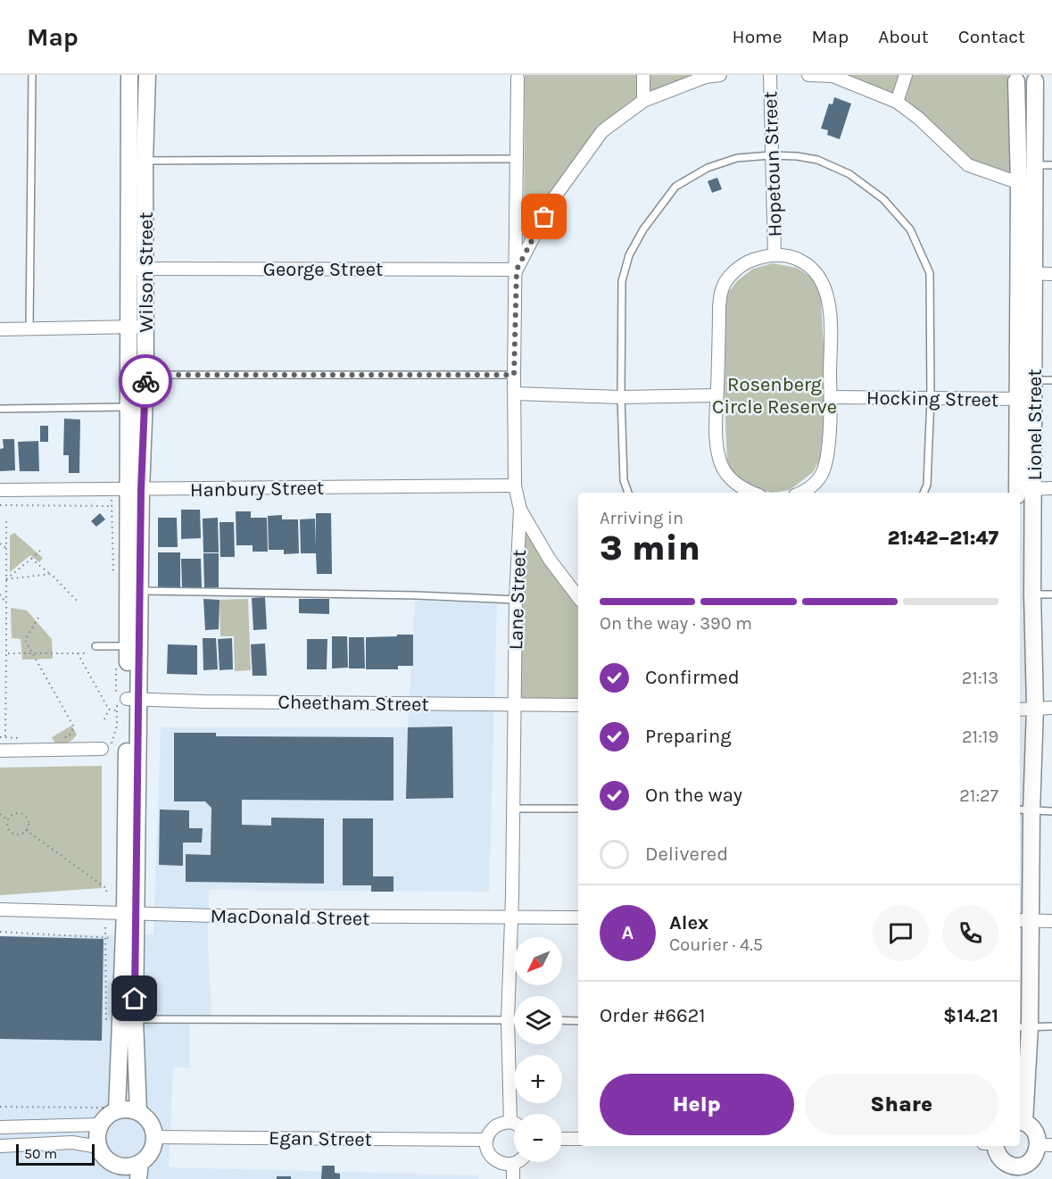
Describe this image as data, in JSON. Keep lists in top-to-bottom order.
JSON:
{
  "streets": {
    "street": [
      "Hopetoun Street",
      "George Street",
      "Wilson Street",
      "Hocking Street",
      "Lionel Street",
      "Hanbury Street",
      "Lane Street",
      "Cheetham Street",
      "MacDonald Street",
      "Egan Street"
    ]
  },
  "crossings": [
    ["George Street", "Wilson Street"],
    ["George Street", "Lane Street"],
    ["Wilson Street", "Hanbury Street"],
    ["Wilson Street", "Cheetham Street"],
    ["Wilson Street", "MacDonald Street"],
    ["Wilson Street", "Egan Street"],
    ["Hocking Street", "Lionel Street"],
    ["Hanbury Street", "Lane Street"],
    ["Lane Street", "Cheetham Street"],
    ["Lane Street", "MacDonald Street"]
  ],
  "parks": ["Rosenberg Circle Reserve"],
  "scale_bar": "50 m",
  "north": "bottom left",
  "page": {
    "header": "Map",
    "nav": [
      "Home",
      "Map",
      "About",
      "Contact"
    ],
    "heading": ["3 min", "Arriving in", "21:42–21:47"],
    "panel": [
      "Alex",
      "Courier · 4.5",
      "Order #6621",
      "$14.21"
    ],
    "bar": "On the way · 390 m",
    "list": [
      ["Confirmed", "21:13"],
      ["Preparing", "21:19"],
      ["On the way", "21:27"],
      "Delivered"
    ],
    "round": "A",
    "map_buttons": ["+", "−"],
    "buttons": ["Help", "Share"],
    "scale": "50 m"
  }
}
